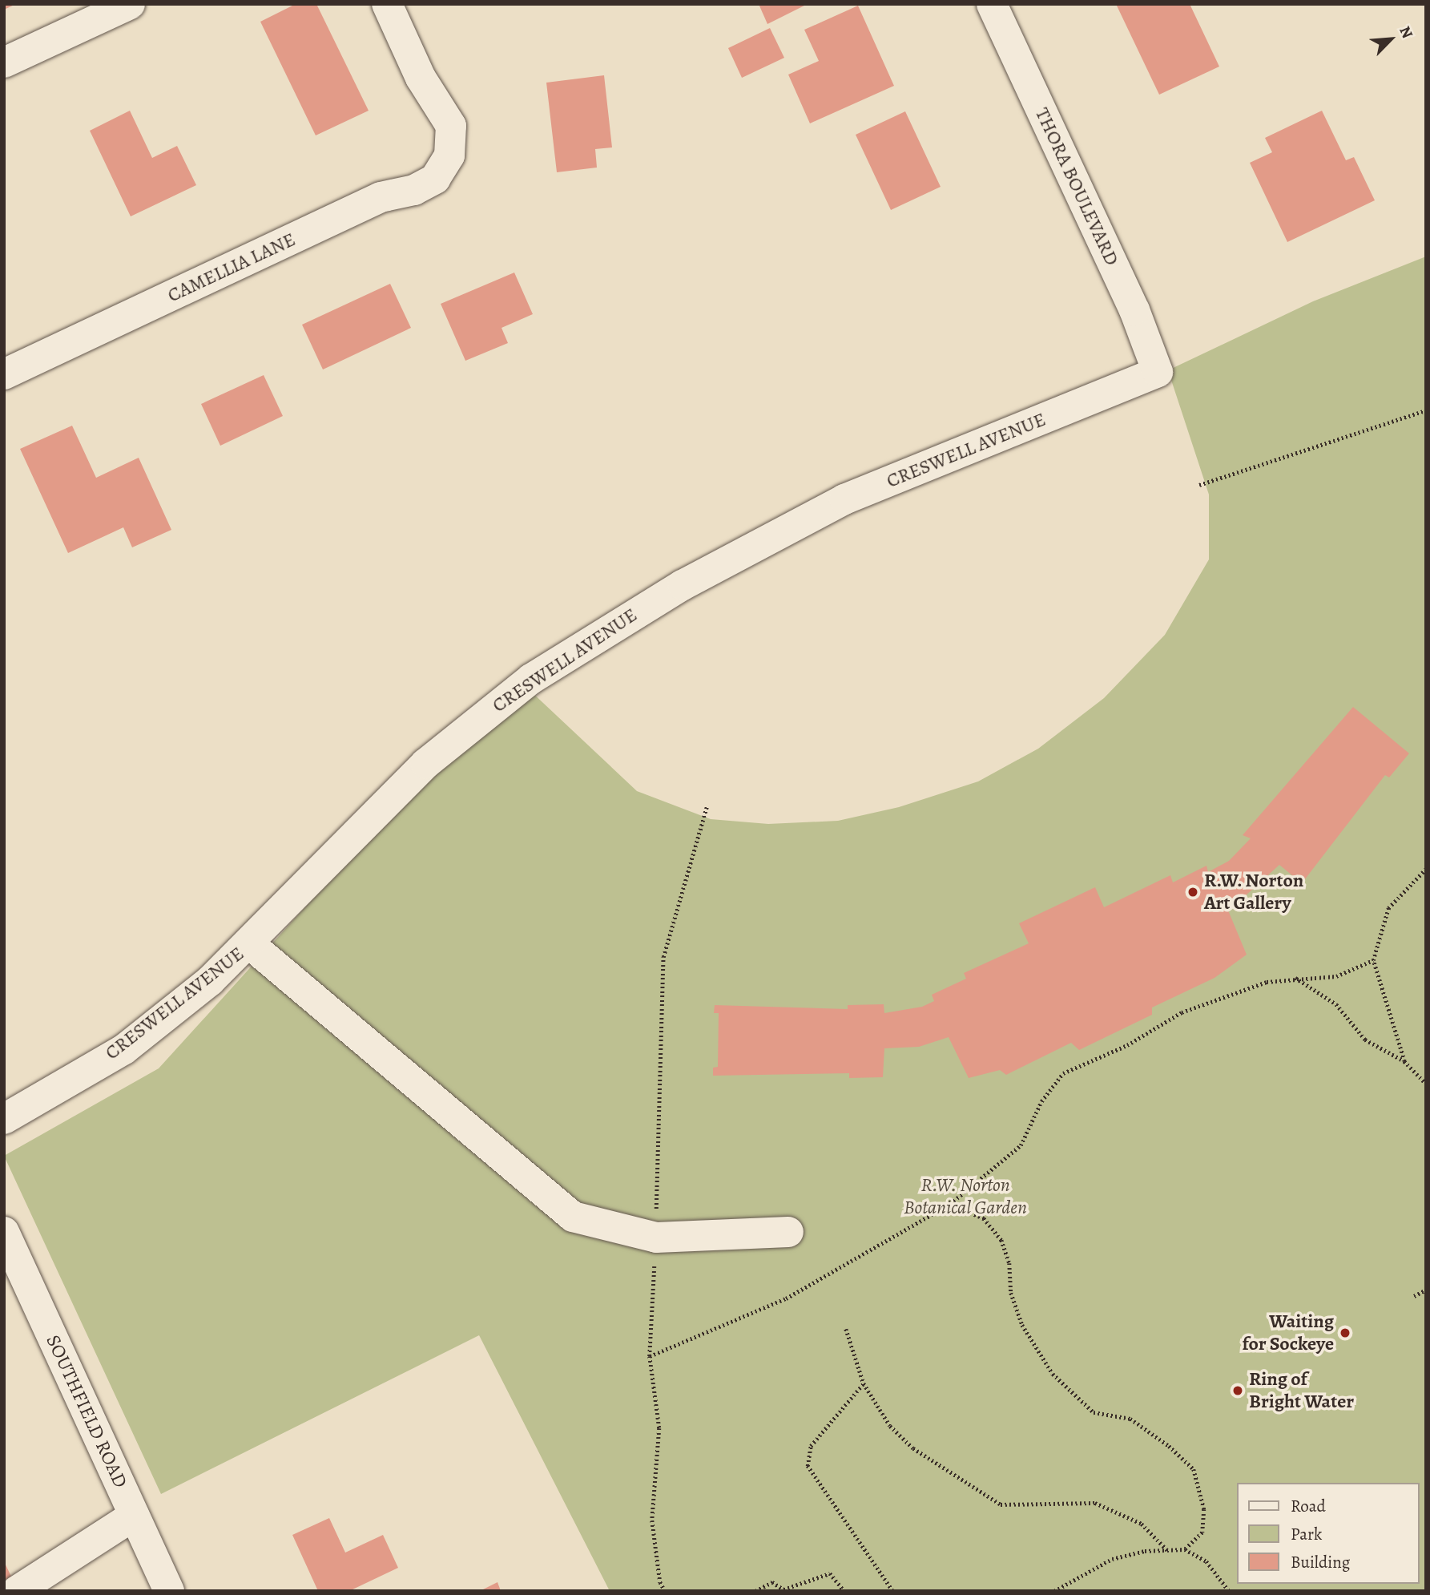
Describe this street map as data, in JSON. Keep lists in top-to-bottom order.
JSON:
{
  "streets": {
    "street": [
      "THORA BOULEVARD",
      "CAMELLIA LANE",
      "CRESWELL AVENUE",
      "SOUTHFIELD ROAD"
    ]
  },
  "crossings": [
    ["THORA BOULEVARD", "CRESWELL AVENUE"]
  ],
  "parks": ["R.W. Norton Botanical Garden"],
  "places": ["R.W. Norton Art Gallery", "Waiting for Sockeye", "Ring of Bright Water"],
  "legend": ["Road", "Park", "Building"],
  "north": "top right"
}
